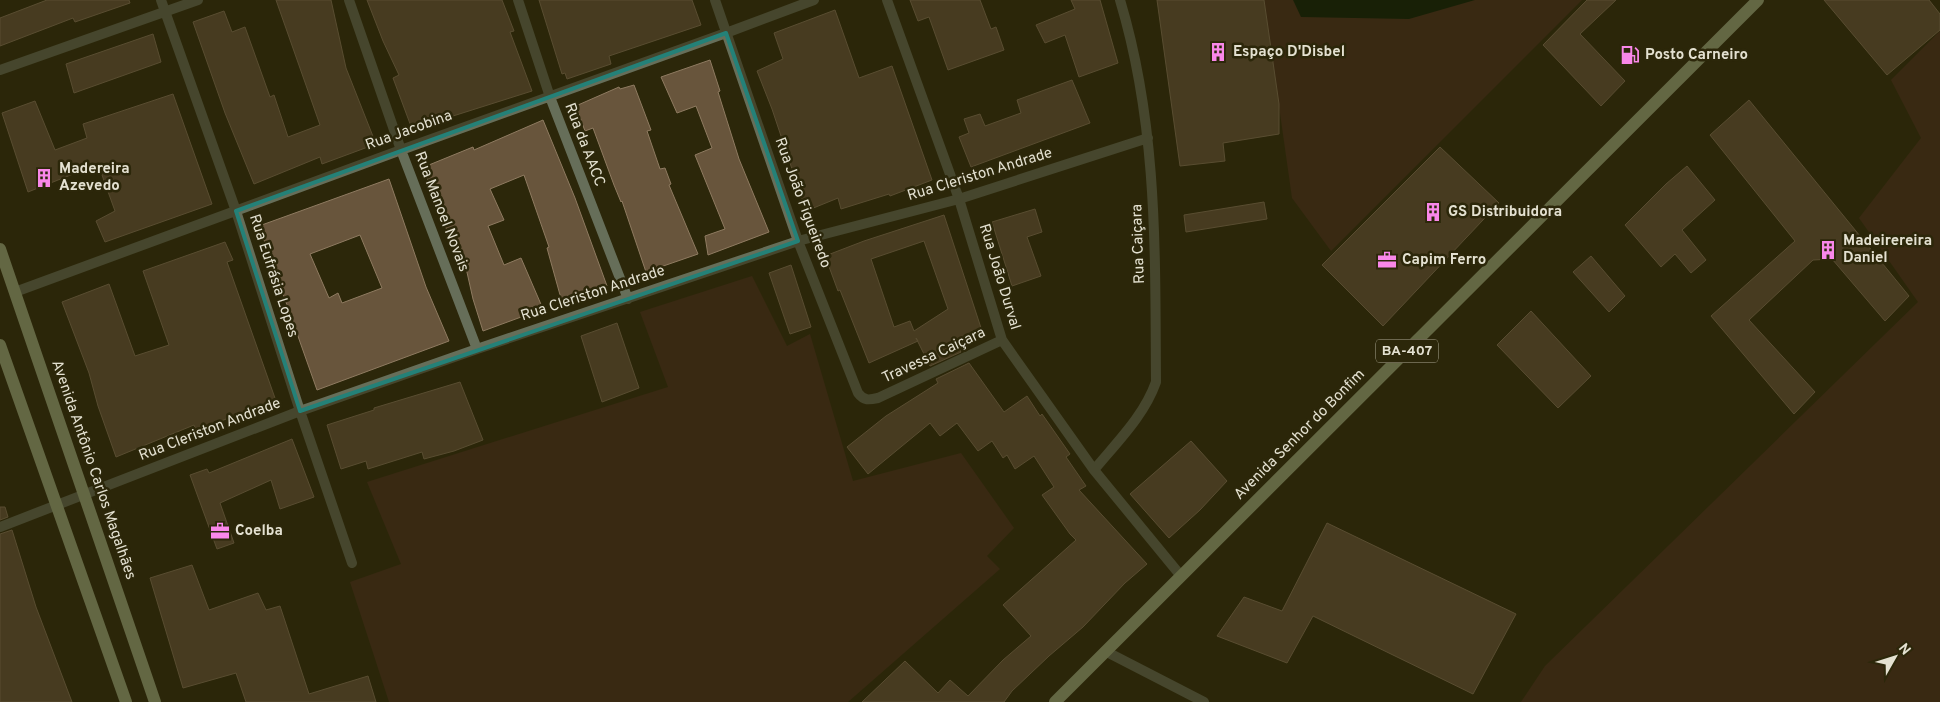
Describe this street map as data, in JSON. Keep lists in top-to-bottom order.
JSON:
{
  "streets": {
    "main road": ["BA-407", "Avenida Senhor do Bonfim", "Avenida Antônio Carlos Magalhães"],
    "street": [
      "Rua Jacobina",
      "Rua da AACC",
      "Rua Cleriston Andrade",
      "Rua João Figueiredo",
      "Rua Manoel Novais",
      "Rua Caiçara",
      "Rua Eufrásia Lopes",
      "Rua João Durval",
      "Travessa Caiçara"
    ]
  },
  "crossings": [
    ["Rua Jacobina", "Rua da AACC"],
    ["Rua Jacobina", "Rua João Figueiredo"],
    ["Rua Jacobina", "Rua Manoel Novais"],
    ["Rua Jacobina", "Rua Eufrásia Lopes"],
    ["Rua Jacobina", "Avenida Antônio Carlos Magalhães"],
    ["Rua da AACC", "Rua Cleriston Andrade"],
    ["Rua Cleriston Andrade", "Rua João Figueiredo"],
    ["Rua Cleriston Andrade", "Rua Manoel Novais"],
    ["Rua Cleriston Andrade", "Rua Caiçara"],
    ["Rua Cleriston Andrade", "Rua Eufrásia Lopes"],
    ["Rua Cleriston Andrade", "Rua João Durval"],
    ["Rua Cleriston Andrade", "Avenida Antônio Carlos Magalhães"],
    ["Rua João Figueiredo", "Travessa Caiçara"],
    ["Rua Caiçara", "Rua João Durval"],
    ["Rua João Durval", "Travessa Caiçara"],
    ["Rua João Durval", "Avenida Senhor do Bonfim"]
  ],
  "places": {
    "building": [
      "Espaço D'Disbel",
      "Madereira Azevedo",
      "GS Distribuidora",
      "Madeirereira Daniel"
    ],
    "fuel station": ["Posto Carneiro"],
    "office": ["Capim Ferro", "Coelba"]
  },
  "north": "top right"
}
